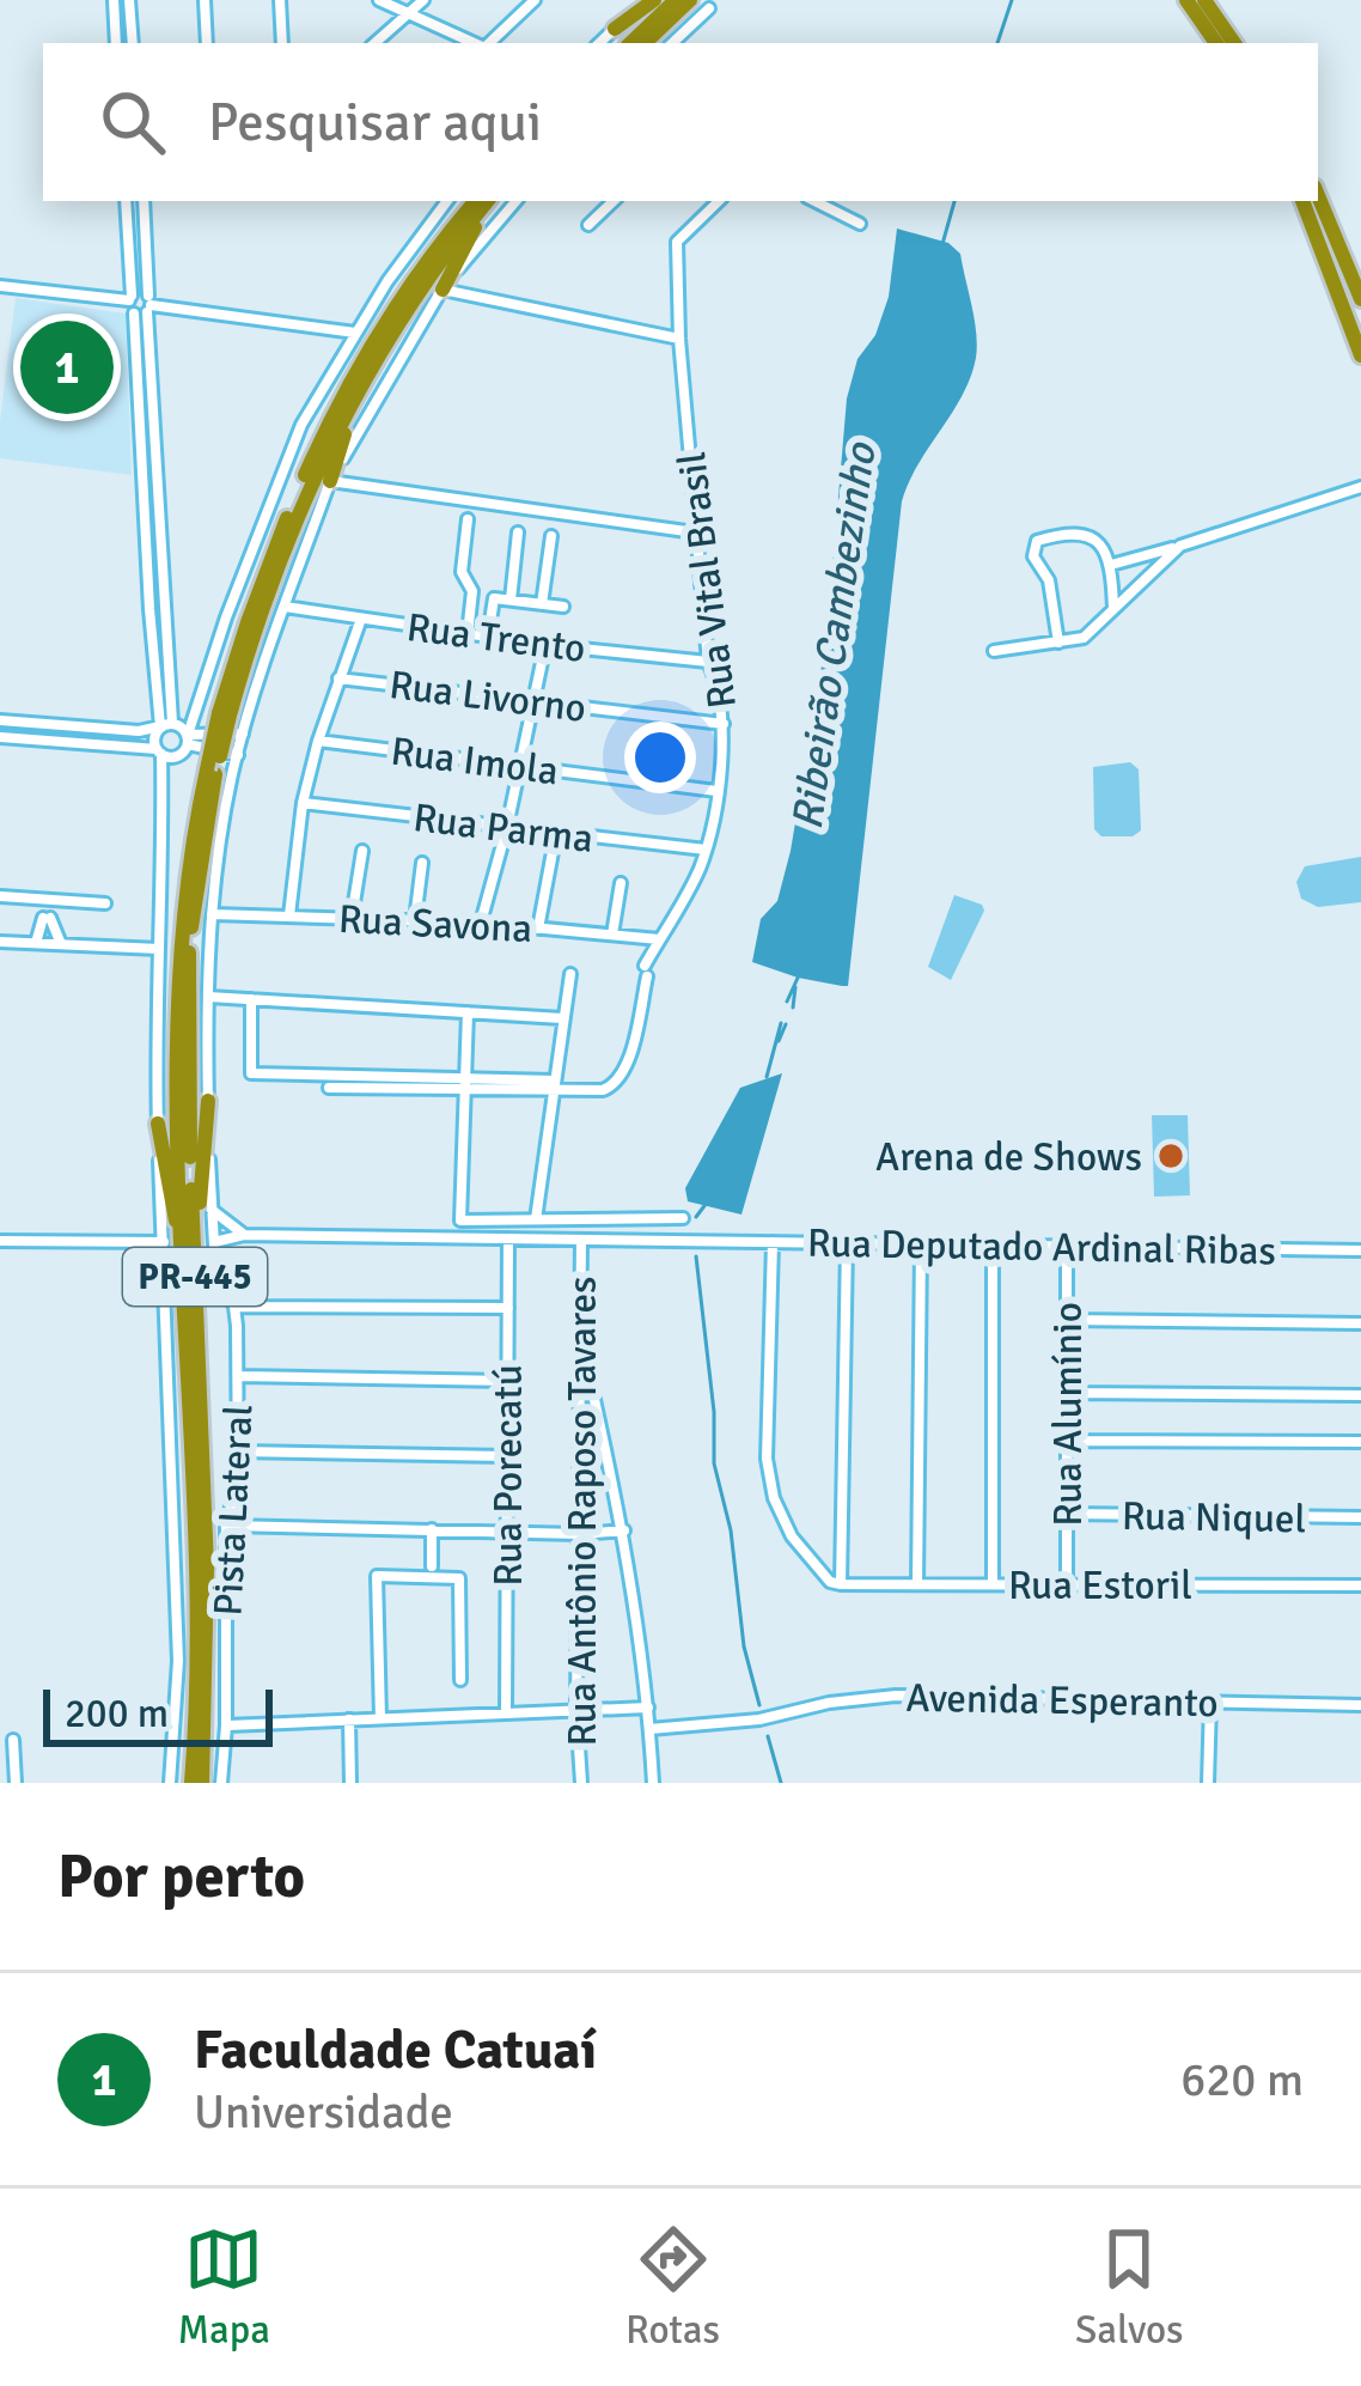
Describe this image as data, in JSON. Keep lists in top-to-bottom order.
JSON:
{
  "streets": {
    "highway": ["PR-445"],
    "street": [
      "Rua Vital Brasil",
      "Rua Trento",
      "Rua Livorno",
      "Rua Imola",
      "Rua Parma",
      "Rua Savona",
      "Rua Deputado Ardinal Ribas",
      "Rua Alumínio",
      "Rua Porecatú",
      "Pista Lateral",
      "Rua Antônio Raposo Tavares",
      "Rua Niquel",
      "Rua Estoril",
      "Avenida Esperanto"
    ]
  },
  "crossings": [
    ["Rua Vital Brasil", "Rua Trento"],
    ["Rua Vital Brasil", "Rua Livorno"],
    ["Rua Vital Brasil", "Rua Imola"],
    ["Rua Vital Brasil", "Rua Parma"],
    ["Rua Vital Brasil", "Rua Savona"],
    ["Rua Trento", "Pista Lateral"],
    ["Rua Savona", "Pista Lateral"],
    ["Rua Deputado Ardinal Ribas", "Rua Alumínio"],
    ["Rua Deputado Ardinal Ribas", "Rua Porecatú"],
    ["Rua Deputado Ardinal Ribas", "Pista Lateral"],
    ["Rua Deputado Ardinal Ribas", "Rua Antônio Raposo Tavares"],
    ["Rua Alumínio", "Rua Niquel"],
    ["Rua Alumínio", "Rua Estoril"]
  ],
  "water": ["Ribeirão Cambezinho"],
  "places": ["Arena de Shows"],
  "scale_bar": "200 m",
  "page": {
    "search": "Pesquisar aqui",
    "pins": "1",
    "scale": "200 m",
    "heading": "Por perto",
    "list": [
      {
        "mark": "1",
        "name": "Faculdade Catuaí",
        "note": "Universidade",
        "value": "620 m"
      }
    ],
    "nav": ["Mapa", "Rotas", "Salvos"]
  }
}
